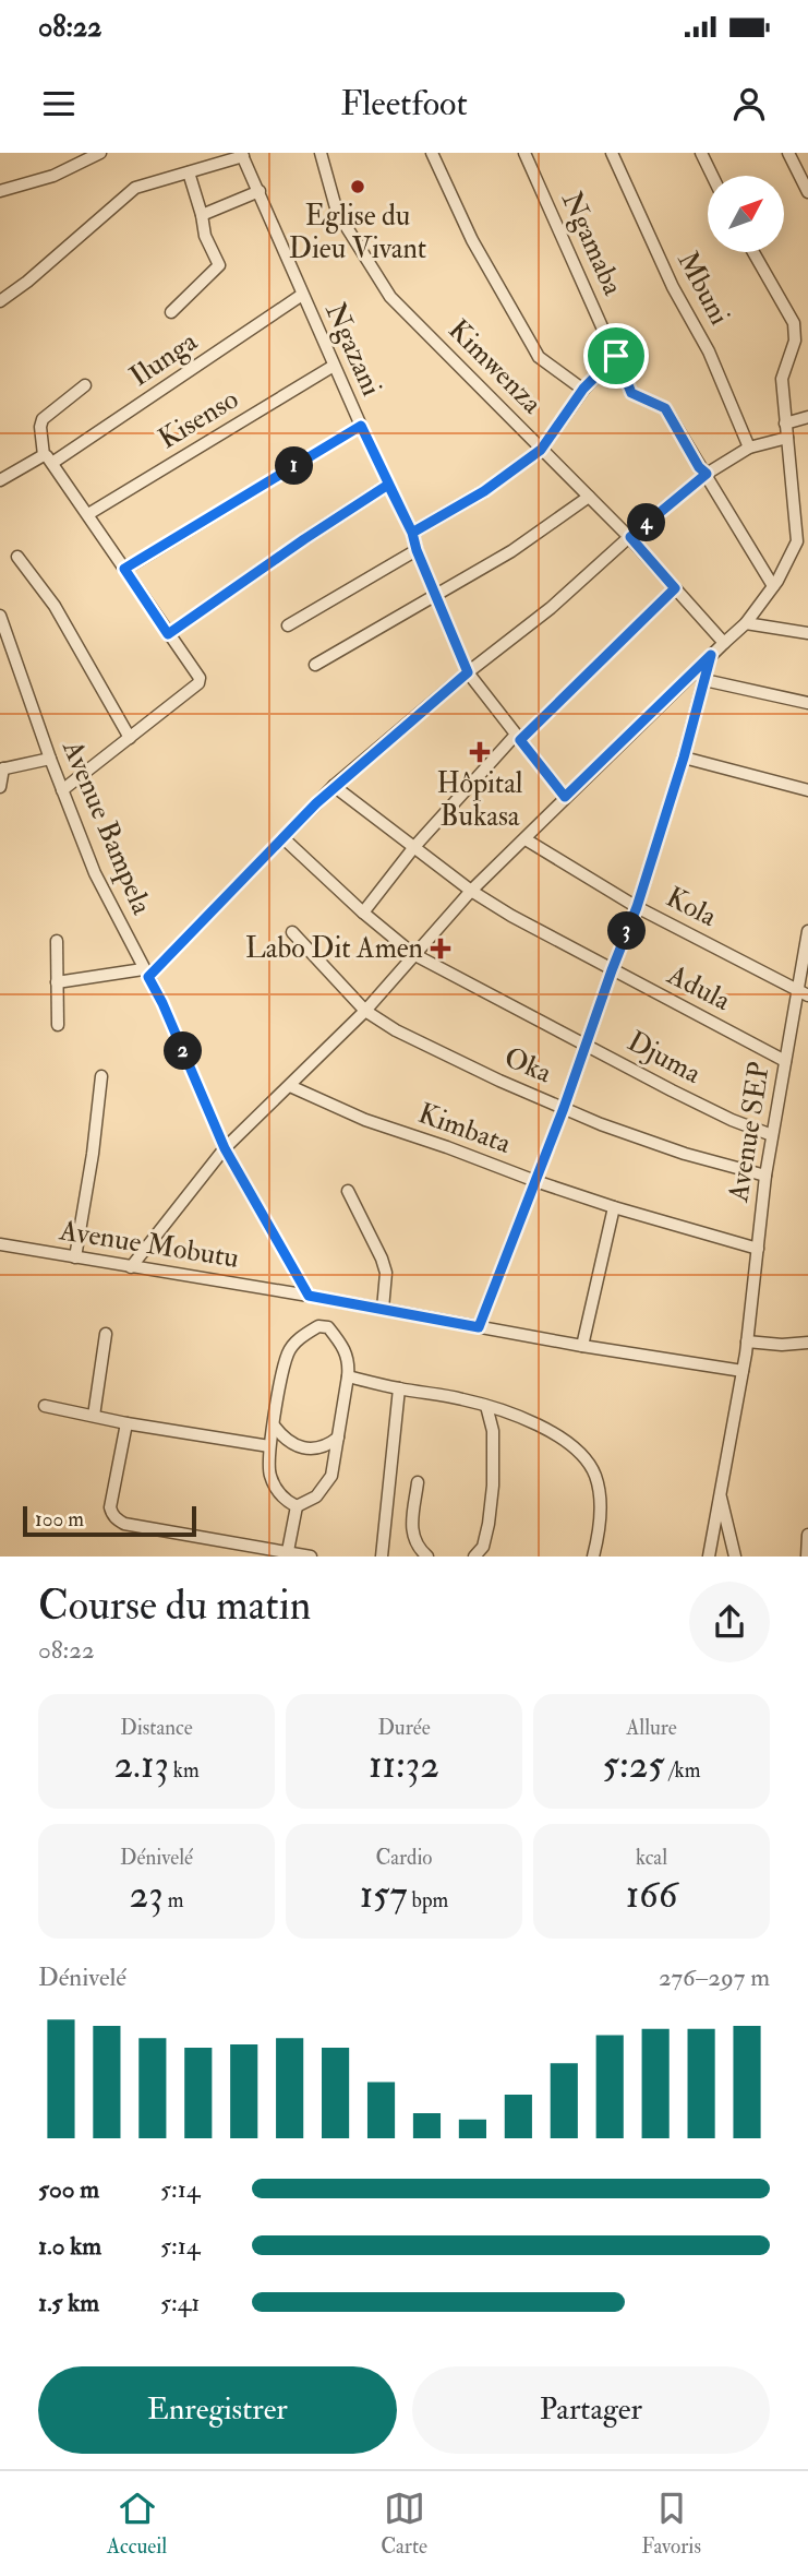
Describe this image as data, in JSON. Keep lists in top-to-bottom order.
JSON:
{
  "streets": {
    "street": [
      "Ngamaba",
      "Mbuni",
      "Ngazani",
      "Ilunga",
      "Kimwenza",
      "Kisenso",
      "Avenue Bampela",
      "Kola",
      "Adula",
      "Djuma",
      "Oka",
      "Kimbata",
      "Avenue SEP",
      "Avenue Mobutu"
    ]
  },
  "crossings": [
    ["Ngazani", "Ilunga"],
    ["Ngazani", "Kisenso"],
    ["Avenue Bampela", "Avenue Mobutu"],
    ["Kola", "Avenue SEP"],
    ["Adula", "Avenue SEP"],
    ["Djuma", "Avenue SEP"],
    ["Oka", "Avenue SEP"],
    ["Kimbata", "Avenue SEP"],
    ["Avenue SEP", "Avenue Mobutu"]
  ],
  "places": {
    "other": ["Eglise du Dieu Vivant"],
    "health": ["Hôpital Bukasa", "Labo Dit Amen"]
  },
  "scale_bar": "100 m",
  "north": "top right",
  "page": {
    "status": "08:22",
    "header": "Fleetfoot",
    "pins": [
      "1",
      "4",
      "3",
      "2"
    ],
    "scale": "100 m",
    "heading": ["Course du matin", "08:22"],
    "stats": [
      ["Distance", "2.13 km"],
      ["Durée", "11:32"],
      ["Allure", "5:25 /km"],
      ["Dénivelé", "23 m"],
      ["Cardio", "157 bpm"],
      ["kcal", "166"]
    ],
    "chart": ["Dénivelé", "276–297 m"],
    "list": [
      {
        "name": "500 m",
        "note": "5:14"
      },
      {
        "name": "1.0 km",
        "note": "5:14"
      },
      {
        "name": "1.5 km",
        "note": "5:41"
      }
    ],
    "buttons": ["Enregistrer", "Partager"],
    "tabs": ["Accueil", "Carte", "Favoris"]
  }
}
